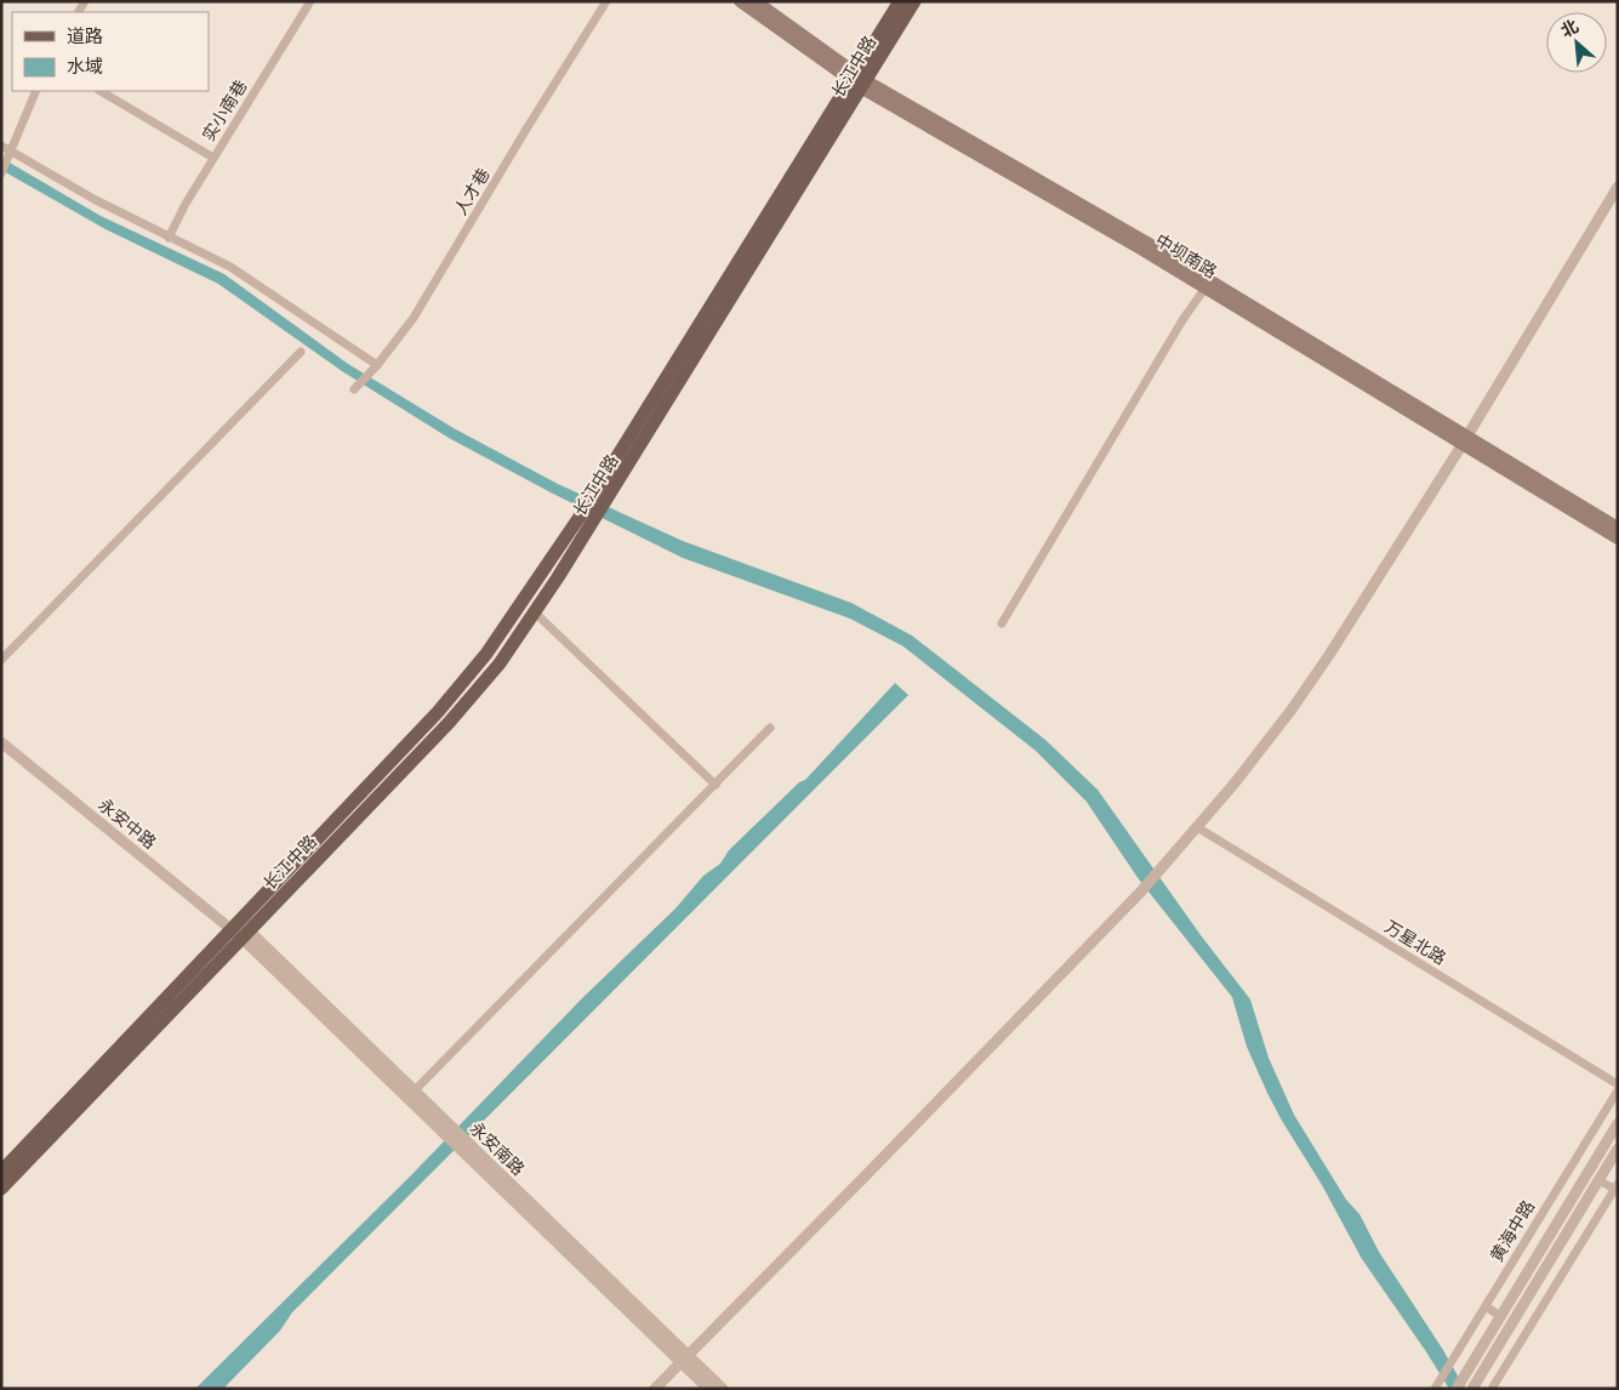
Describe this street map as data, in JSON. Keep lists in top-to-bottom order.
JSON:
{
  "streets": {
    "main road": ["长江中路", "中坝南路"],
    "street": [
      "实小南巷",
      "人才巷",
      "永安中路",
      "万星北路",
      "永安南路",
      "黄海中路"
    ]
  },
  "crossings": [
    ["长江中路", "中坝南路"],
    ["长江中路", "永安中路"],
    ["长江中路", "永安南路"],
    ["永安中路", "永安南路"]
  ],
  "legend": ["道路", "水域"],
  "north": "top left"
}
